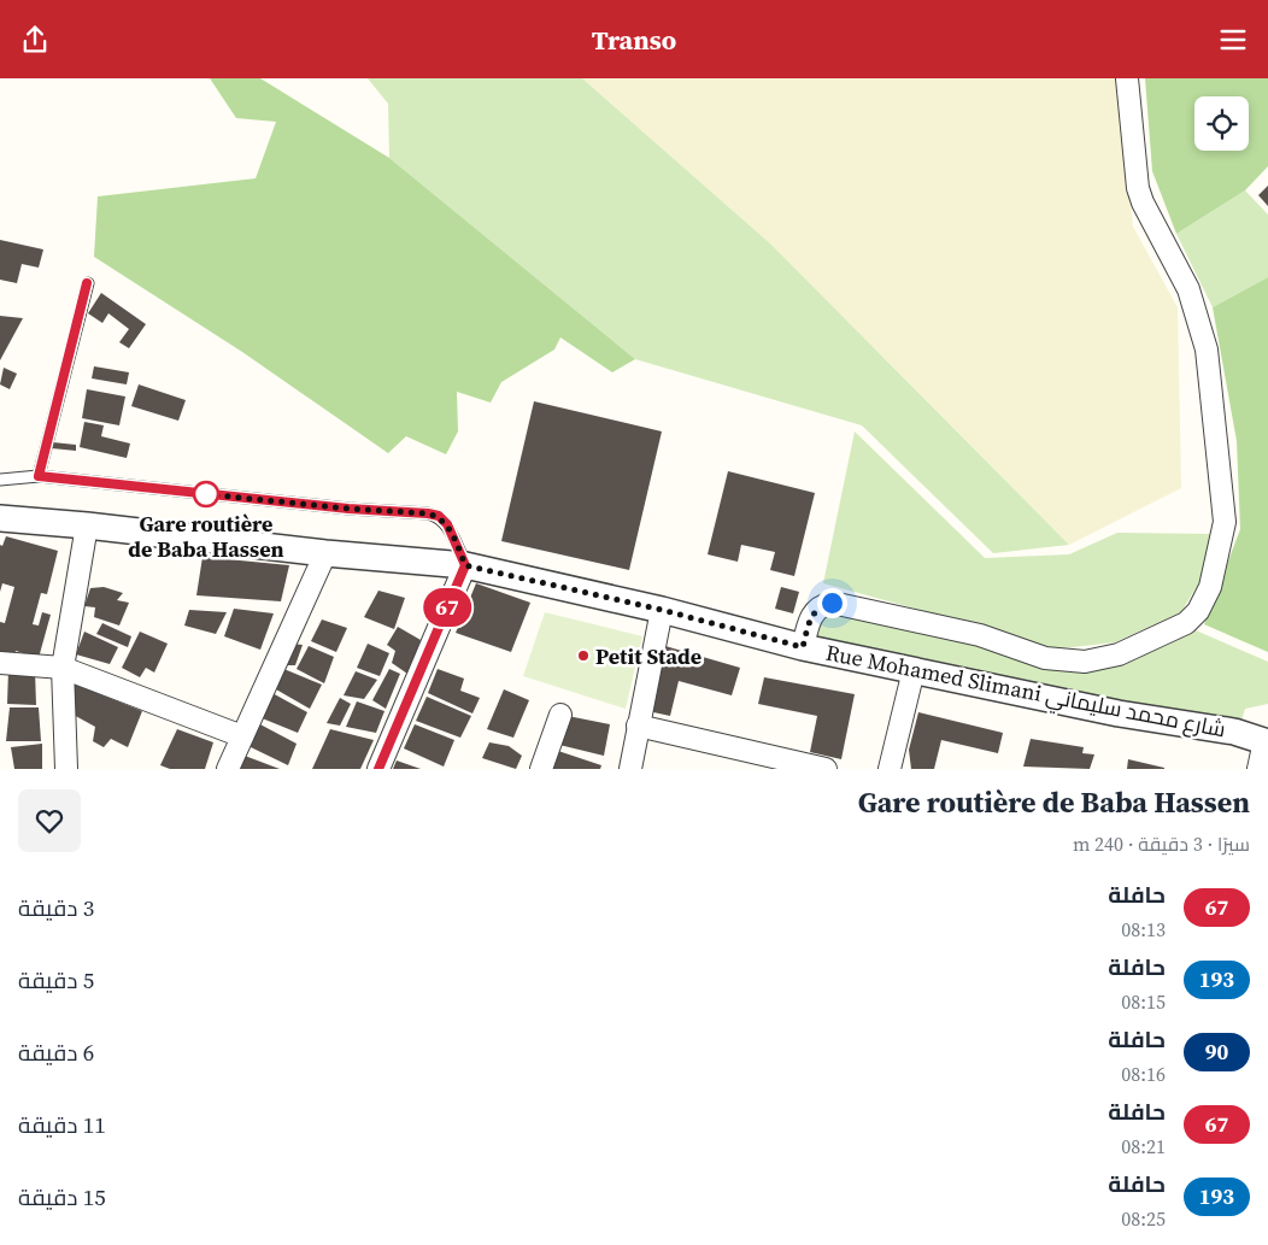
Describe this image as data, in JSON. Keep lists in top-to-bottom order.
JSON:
{
  "streets": {
    "street": ["Rue Mohamed Slimani شارع محمد سليماني"]
  },
  "places": ["Gare routière de Baba Hassen", "Petit Stade"],
  "lines": ["bus line 67"],
  "page": {
    "header": "Transo",
    "on_map": "67",
    "heading": ["Gare routière de Baba Hassen", "سيرًا · 3 دقيقة · 240 m"],
    "list": [
      {
        "mark": "67",
        "name": "حافلة",
        "note": "08:13",
        "value": "3 دقيقة"
      },
      {
        "mark": "193",
        "name": "حافلة",
        "note": "08:15",
        "value": "5 دقيقة"
      },
      {
        "mark": "90",
        "name": "حافلة",
        "note": "08:16",
        "value": "6 دقيقة"
      },
      {
        "mark": "67",
        "name": "حافلة",
        "note": "08:21",
        "value": "11 دقيقة"
      },
      {
        "mark": "193",
        "name": "حافلة",
        "note": "08:25",
        "value": "15 دقيقة"
      }
    ]
  }
}
